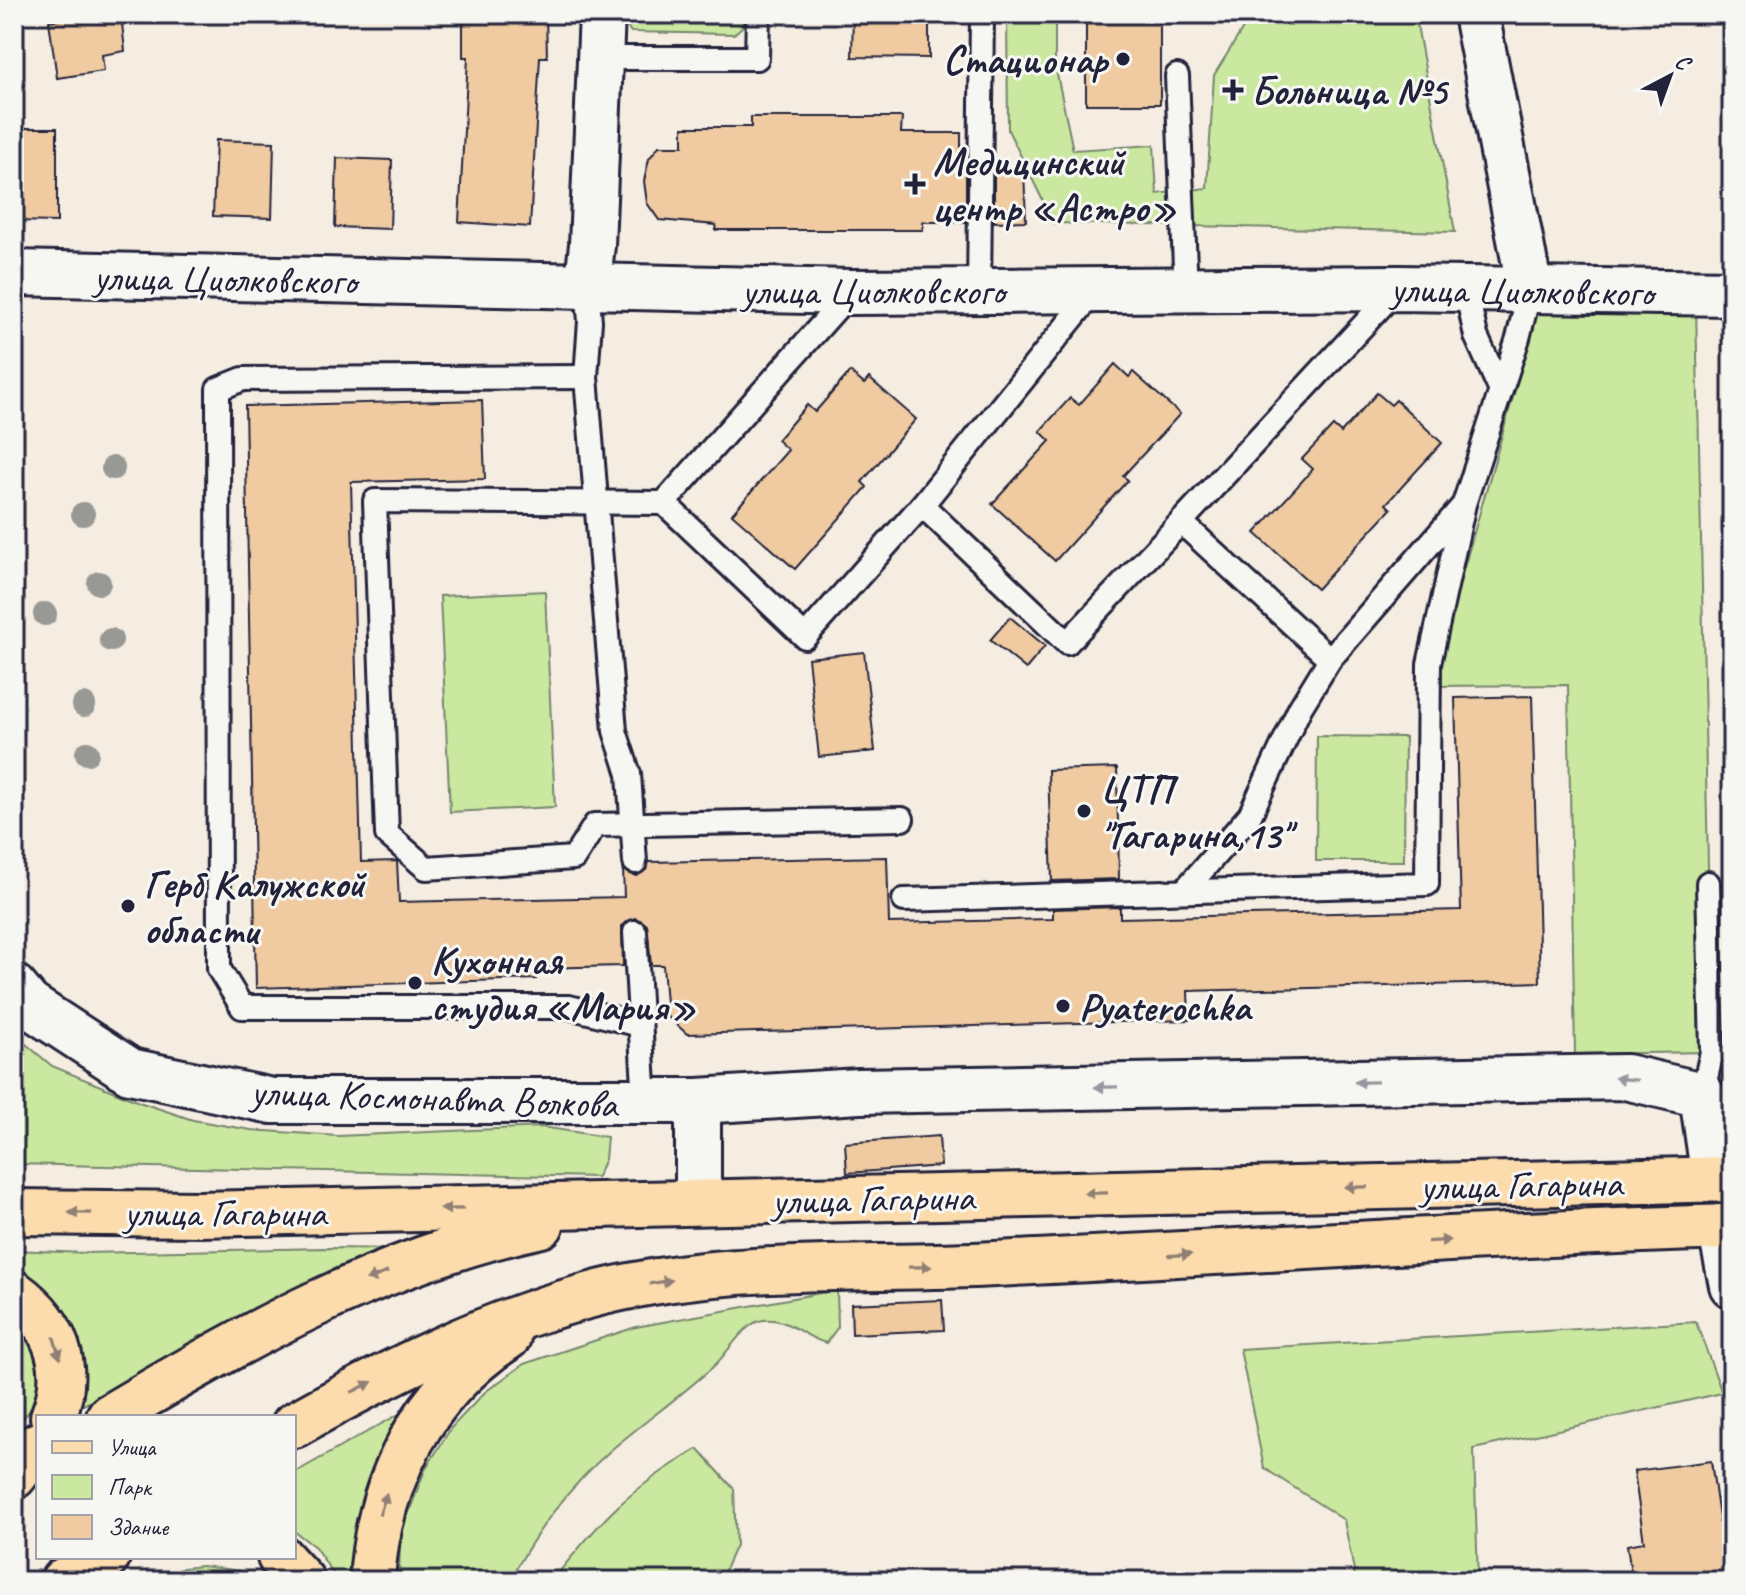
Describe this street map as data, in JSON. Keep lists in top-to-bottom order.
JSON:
{
  "streets": {
    "main road": ["улица Гагарина"],
    "street": ["улица Циолковского", "улица Космонавта Волкова"]
  },
  "one_way": ["улица Космонавта Волкова"],
  "places": {
    "other": [
      "Стационар",
      "ЦТП \"Гагарина,13\"",
      "Герб Калужской области",
      "Кухонная студия «Мария»",
      "Pyaterochka"
    ],
    "health": ["Больница №5", "Медицинский центр «Астро»"]
  },
  "legend": ["Улица", "Парк", "Здание"],
  "north": "top right"
}
